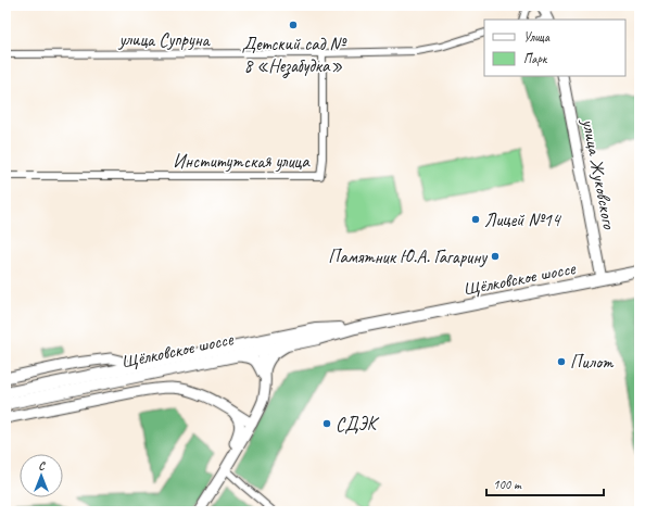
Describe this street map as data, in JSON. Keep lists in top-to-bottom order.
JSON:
{
  "streets": {
    "main road": ["Щёлковское шоссе"],
    "street": ["улица Супруна", "Институтская улица", "улица Жуковского"]
  },
  "crossings": [
    ["улица Супруна", "Институтская улица"],
    ["улица Жуковского", "Щёлковское шоссе"]
  ],
  "places": [
    "Детский сад № 8 «Незабудка»",
    "Лицей №14",
    "Памятник Ю.А. Гагарину",
    "Пилот",
    "СДЭК"
  ],
  "legend": ["Улица", "Парк"],
  "scale_bar": "100 m",
  "north": "top"
}
